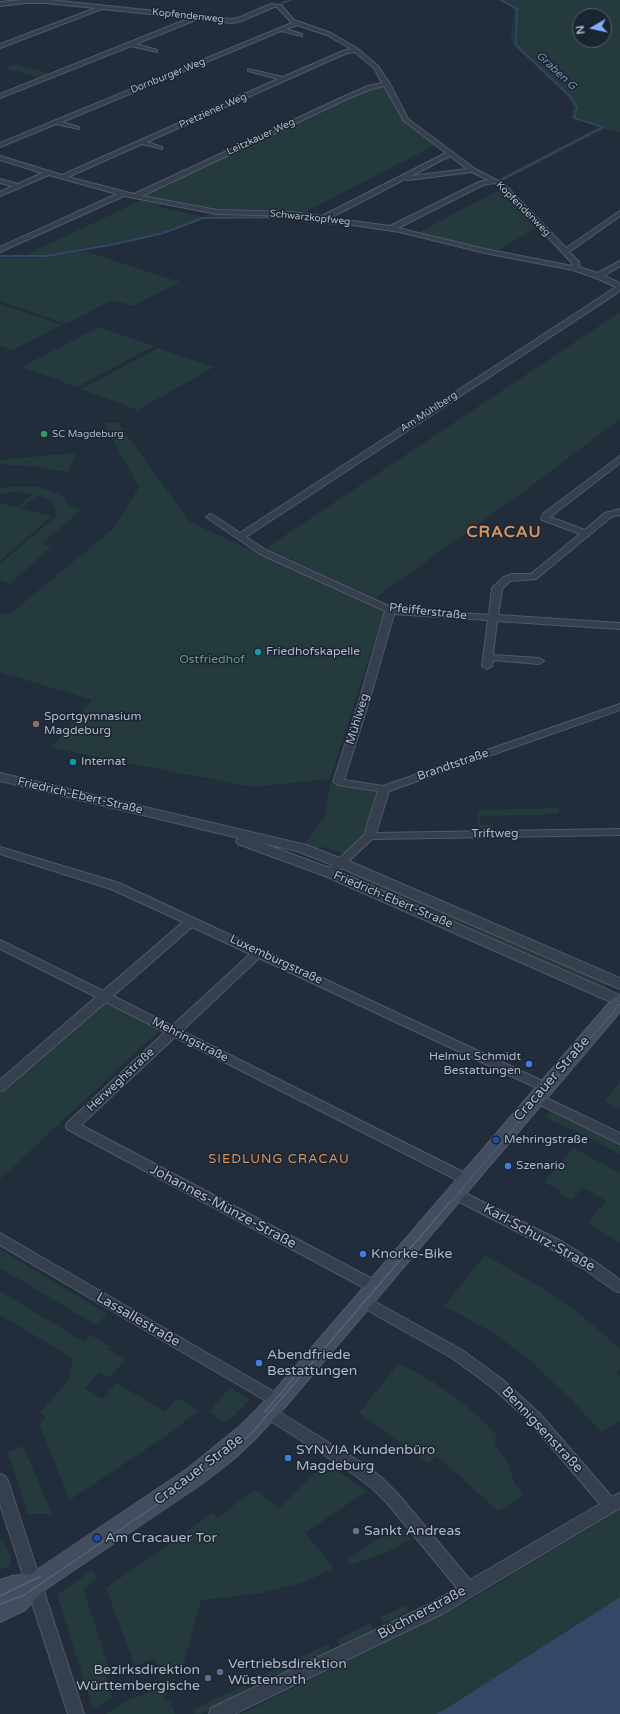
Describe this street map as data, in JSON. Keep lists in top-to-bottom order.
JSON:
{
  "streets": {
    "main road": ["Cracauer Straße"],
    "street": [
      "Kopfendenweg",
      "Dornburger Weg",
      "Pretziener Weg",
      "Leitzkauer Weg",
      "Schwarzkopfweg",
      "Am Mühlberg",
      "Pfeifferstraße",
      "Mühlweg",
      "Brandtstraße",
      "Friedrich-Ebert-Straße",
      "Triftweg",
      "Luxemburgstraße",
      "Mehringstraße",
      "Herweghstraße",
      "Johannes-Münze-Straße",
      "Karl-Schurz-Straße",
      "Lassallestraße",
      "Bennigsenstraße",
      "Büchnerstraße"
    ]
  },
  "crossings": [
    ["Kopfendenweg", "Dornburger Weg"],
    ["Kopfendenweg", "Pretziener Weg"],
    ["Kopfendenweg", "Leitzkauer Weg"],
    ["Kopfendenweg", "Schwarzkopfweg"],
    ["Pretziener Weg", "Schwarzkopfweg"],
    ["Leitzkauer Weg", "Schwarzkopfweg"],
    ["Schwarzkopfweg", "Am Mühlberg"],
    ["Am Mühlberg", "Pfeifferstraße"],
    ["Pfeifferstraße", "Mühlweg"],
    ["Mühlweg", "Brandtstraße"],
    ["Friedrich-Ebert-Straße", "Cracauer Straße"],
    ["Luxemburgstraße", "Cracauer Straße"],
    ["Luxemburgstraße", "Herweghstraße"],
    ["Mehringstraße", "Cracauer Straße"],
    ["Mehringstraße", "Herweghstraße"],
    ["Mehringstraße", "Karl-Schurz-Straße"],
    ["Cracauer Straße", "Johannes-Münze-Straße"],
    ["Cracauer Straße", "Karl-Schurz-Straße"],
    ["Cracauer Straße", "Lassallestraße"],
    ["Cracauer Straße", "Bennigsenstraße"],
    ["Herweghstraße", "Johannes-Münze-Straße"],
    ["Johannes-Münze-Straße", "Bennigsenstraße"],
    ["Lassallestraße", "Büchnerstraße"],
    ["Bennigsenstraße", "Büchnerstraße"]
  ],
  "districts": ["CRACAU", "SIEDLUNG CRACAU"],
  "water": ["Graben G"],
  "parks": ["Ostfriedhof"],
  "places": [
    "SC Magdeburg",
    "Friedhofskapelle",
    "Sportgymnasium Magdeburg",
    "Internat",
    "Helmut Schmidt Bestattungen",
    "Mehringstraße",
    "Szenario",
    "Knorke-Bike",
    "Abendfriede Bestattungen",
    "SYNVIA Kundenbüro Magdeburg",
    "Sankt Andreas",
    "Am Cracauer Tor",
    "Vertriebsdirektion Wüstenroth",
    "Bezirksdirektion Württembergische"
  ],
  "north": "left"
}
